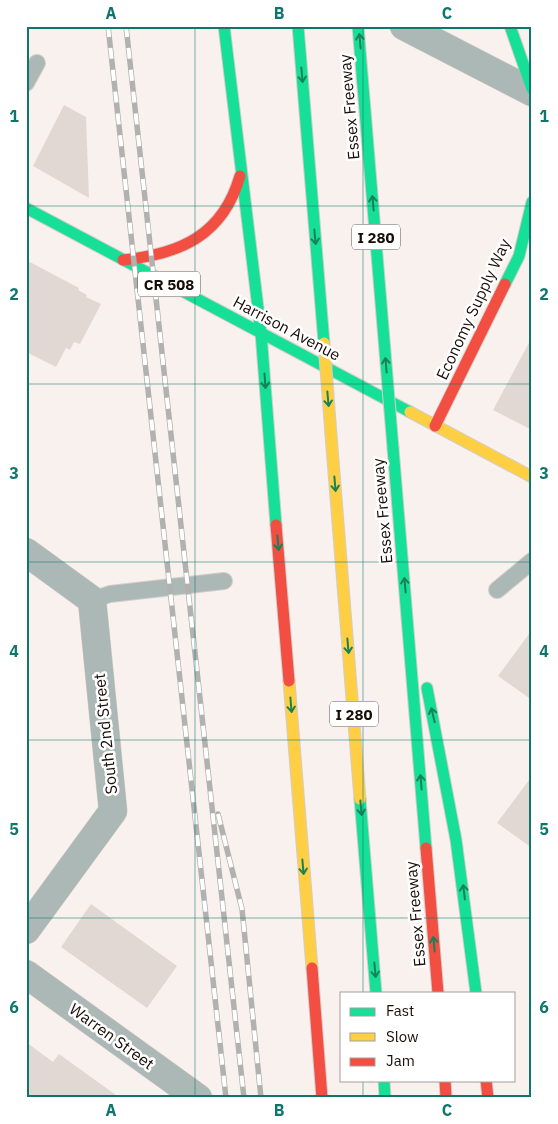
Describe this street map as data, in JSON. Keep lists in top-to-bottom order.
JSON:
{
  "streets": {
    "main road": [
      "Essex Freeway",
      "I 280",
      "CR 508",
      "Economy Supply Way",
      "Harrison Avenue"
    ],
    "street": ["South 2nd Street", "Warren Street"]
  },
  "crossings": [
    ["Economy Supply Way", "Harrison Avenue"]
  ],
  "legend": ["Fast", "Slow", "Jam"],
  "grid": {
    "columns": ["A", "B", "C"],
    "rows": [
      "1",
      "2",
      "3",
      "4",
      "5",
      "6"
    ]
  }
}
